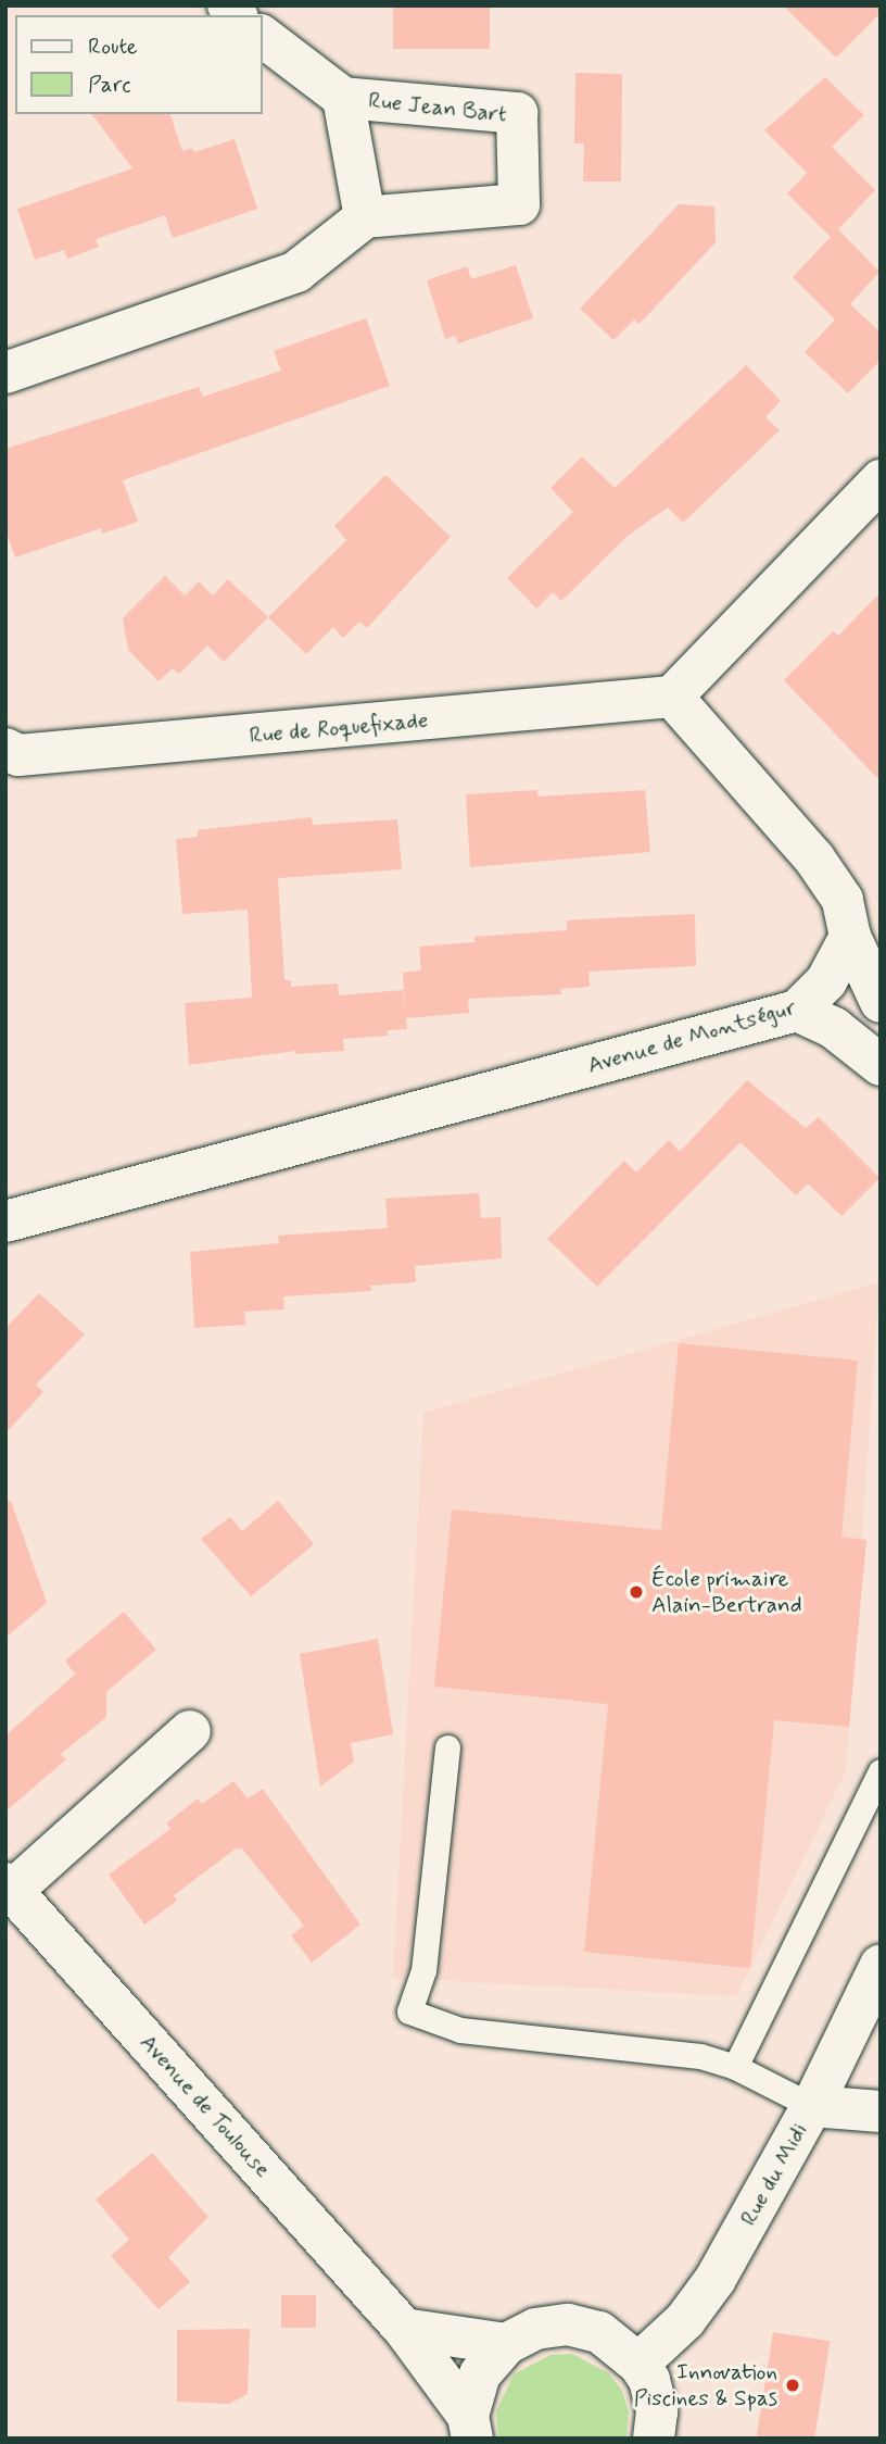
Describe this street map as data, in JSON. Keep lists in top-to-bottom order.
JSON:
{
  "streets": {
    "street": [
      "Rue Jean Bart",
      "Rue de Roquefixade",
      "Avenue de Montségur",
      "Avenue de Toulouse",
      "Rue du Midi"
    ]
  },
  "places": ["École primaire Alain-Bertrand", "Innovation Piscines & Spas"],
  "legend": ["Route", "Parc"]
}
